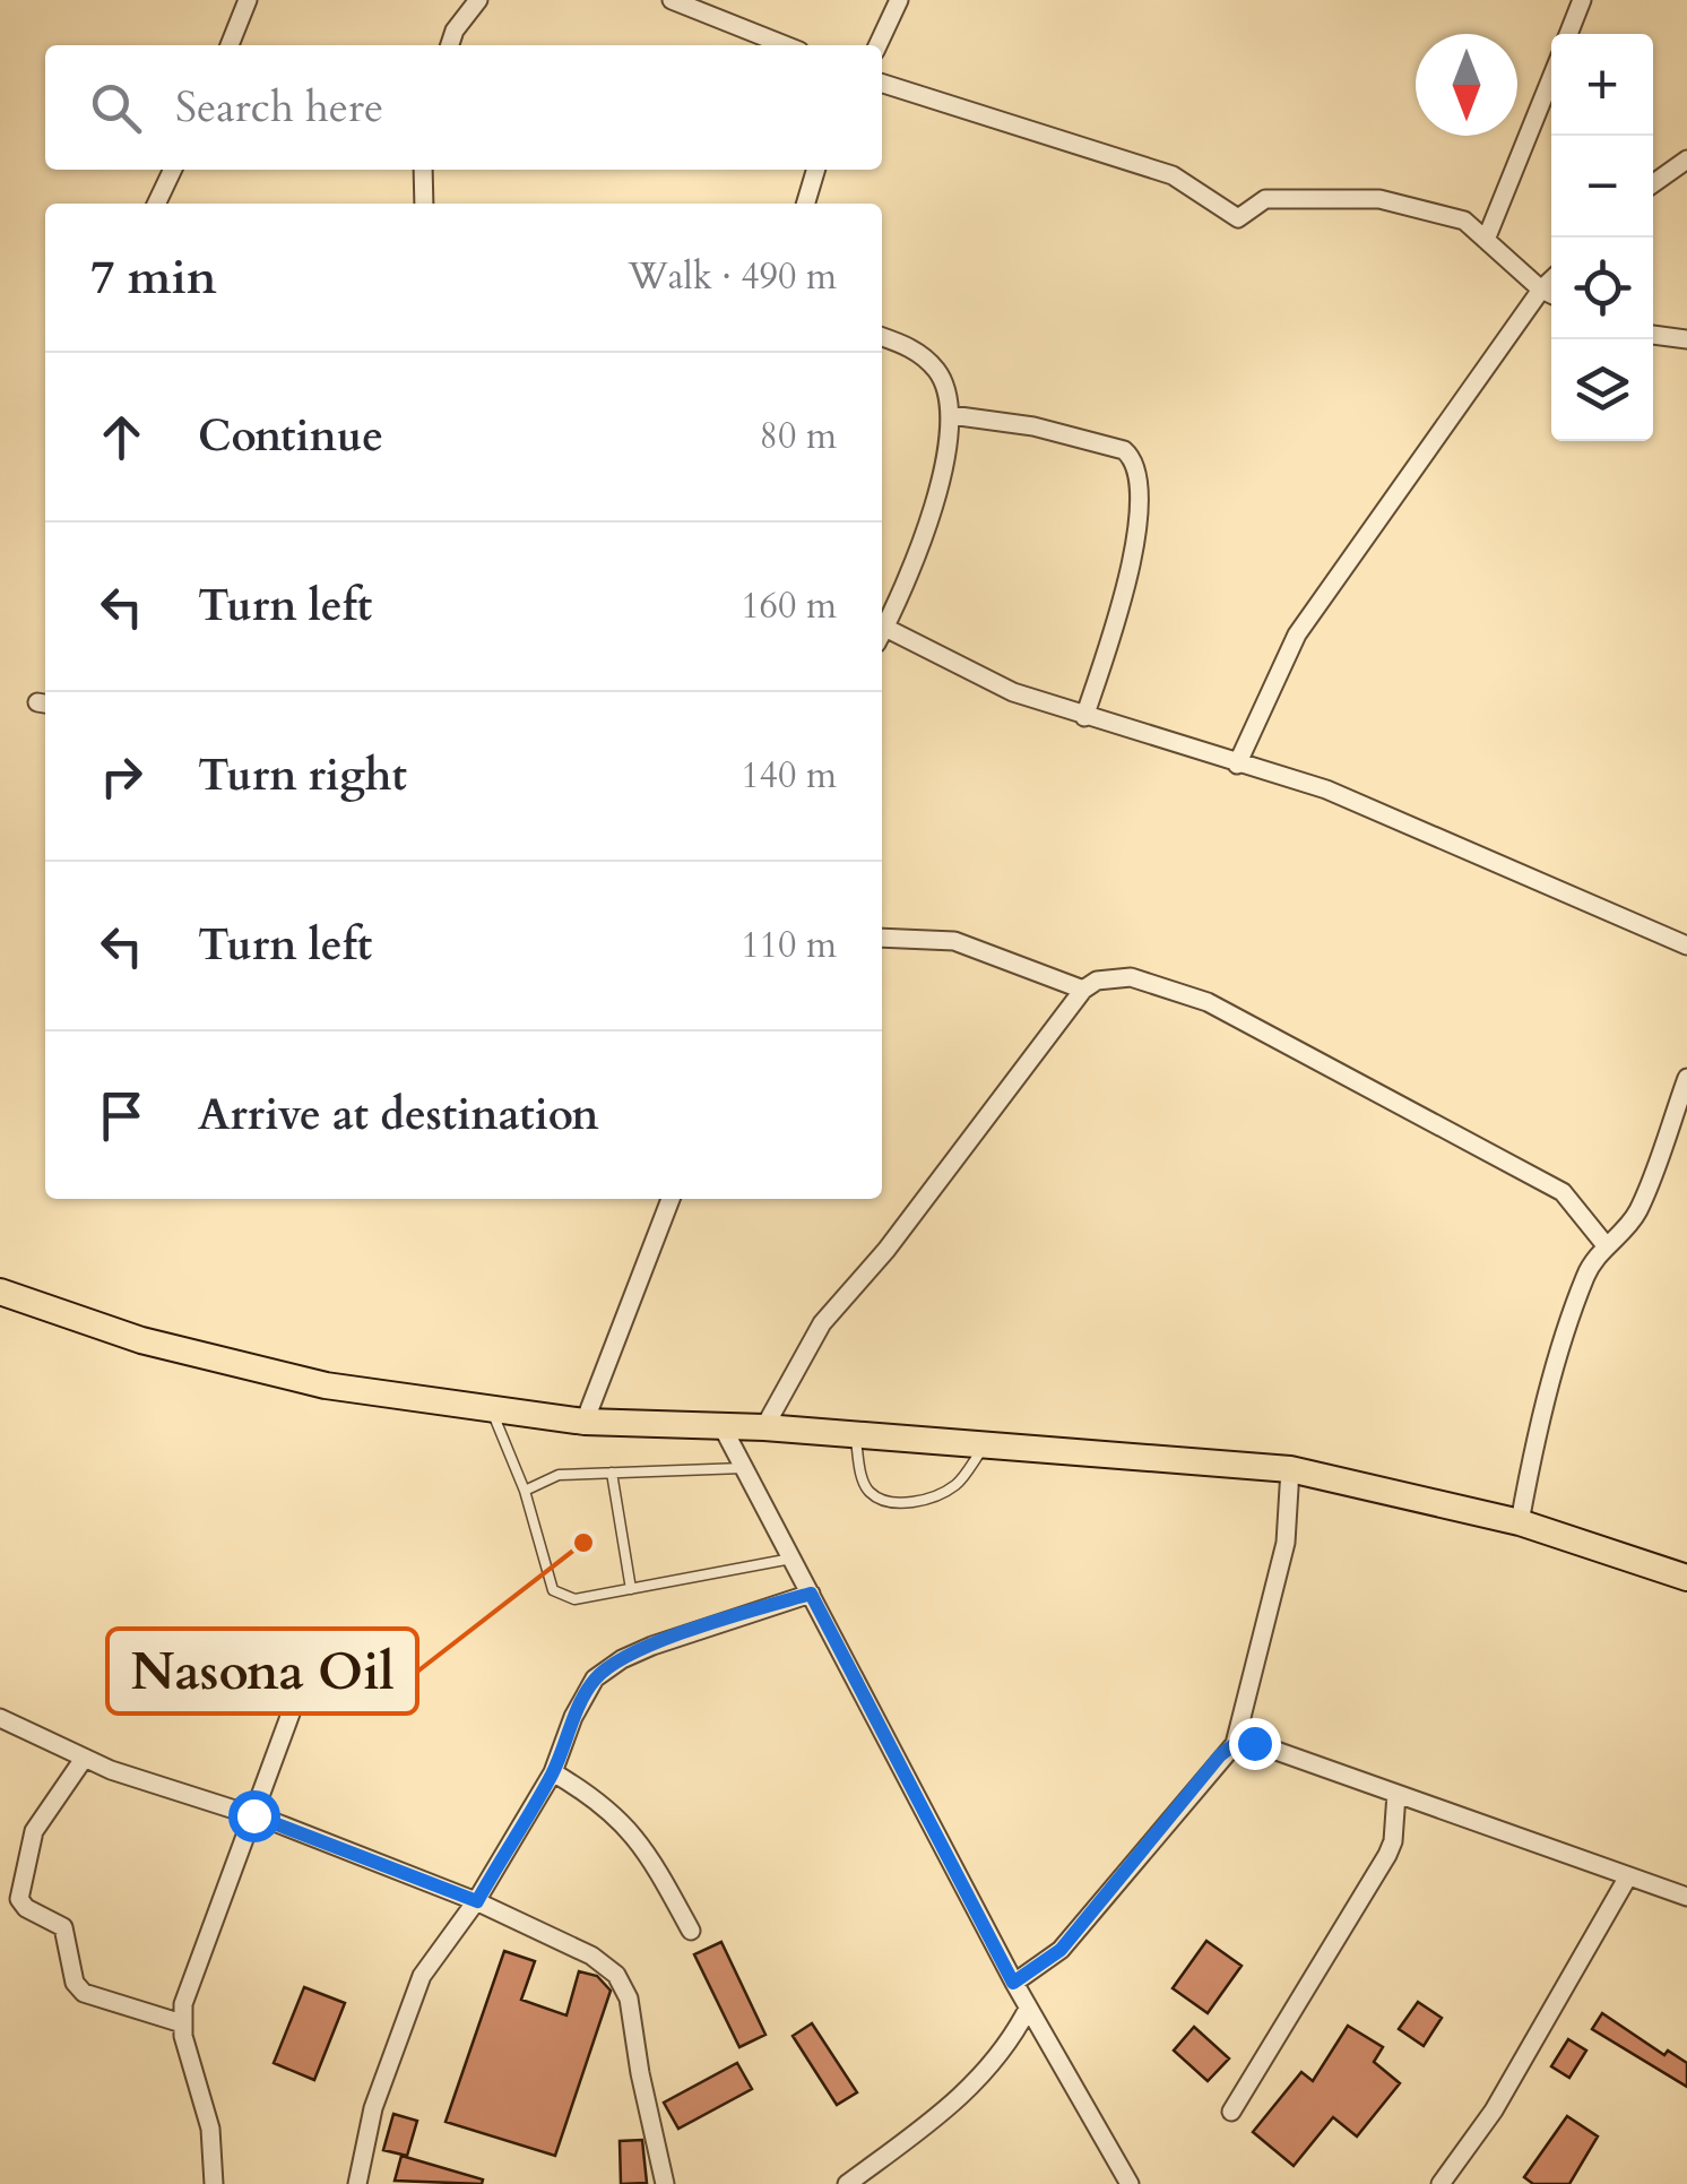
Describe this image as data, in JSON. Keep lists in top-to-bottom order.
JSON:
{
  "places": ["Nasona Oil"],
  "north": "bottom",
  "page": {
    "map_buttons": ["+", "−"],
    "search": "Search here",
    "heading": ["7 min", "Walk · 490 m"],
    "list": [
      ["Continue", "80 m"],
      ["Turn left", "160 m"],
      ["Turn right", "140 m"],
      ["Turn left", "110 m"],
      "Arrive at destination"
    ]
  }
}
